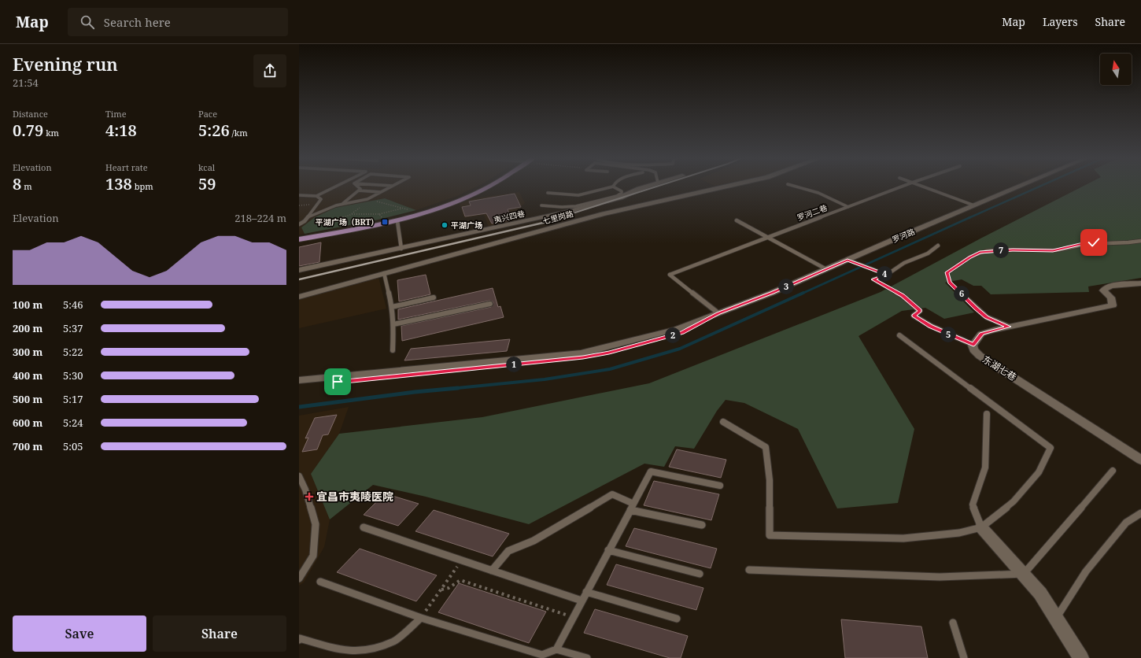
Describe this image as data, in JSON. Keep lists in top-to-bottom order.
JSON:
{
  "streets": {
    "street": [
      "夷兴四巷",
      "七里岗路",
      "罗河路",
      "东湖七巷"
    ],
    "lane": ["罗河二巷"]
  },
  "crossings": [
    ["罗河二巷", "罗河路"]
  ],
  "places": {
    "transit": ["平湖广场（BRT）"],
    "other": ["平湖广场"],
    "health": ["宜昌市夷陵医院"]
  },
  "north": "top",
  "page": {
    "header": "Map",
    "search": "Search here",
    "nav": ["Map", "Layers", "Share"],
    "heading": ["Evening run", "21:54"],
    "stats": [
      ["Distance", "0.79 km"],
      ["Time", "4:18"],
      ["Pace", "5:26 /km"],
      ["Elevation", "8 m"],
      ["Heart rate", "138 bpm"],
      ["kcal", "59"]
    ],
    "chart": ["Elevation", "218–224 m"],
    "pins": [
      "7",
      "4",
      "3",
      "6",
      "5",
      "2",
      "1"
    ],
    "list": [
      {
        "name": "100 m",
        "note": "5:46"
      },
      {
        "name": "200 m",
        "note": "5:37"
      },
      {
        "name": "300 m",
        "note": "5:22"
      },
      {
        "name": "400 m",
        "note": "5:30"
      },
      {
        "name": "500 m",
        "note": "5:17"
      },
      {
        "name": "600 m",
        "note": "5:24"
      },
      {
        "name": "700 m",
        "note": "5:05"
      }
    ],
    "buttons": ["Save", "Share"]
  }
}
